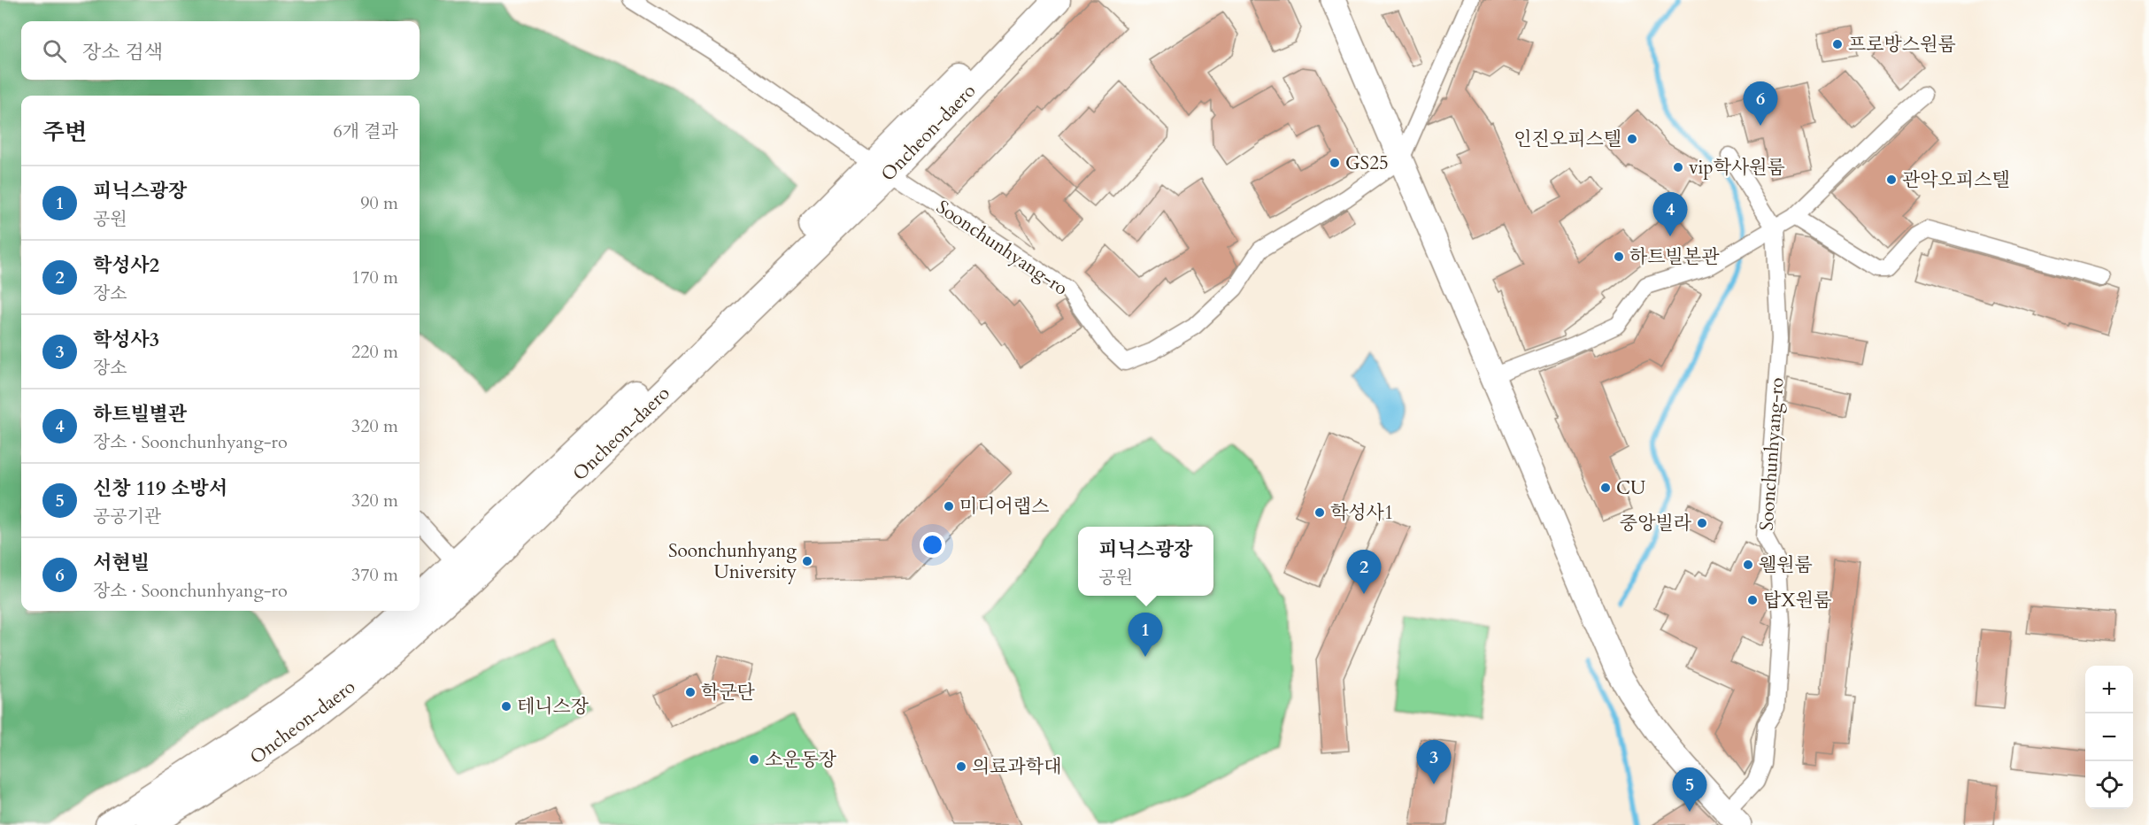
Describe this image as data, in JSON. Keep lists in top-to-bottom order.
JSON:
{
  "streets": {
    "main road": ["Oncheon-daero", "Soonchunhyang-ro"]
  },
  "crossings": [
    ["Oncheon-daero", "Soonchunhyang-ro"]
  ],
  "places": [
    "프로방스원룸",
    "인진오피스텔",
    "GS25",
    "vip학사원룸",
    "관악오피스텔",
    "하트빌본관",
    "CU",
    "미디어랩스",
    "학성사1",
    "중앙빌라",
    "Soonchunhyang University",
    "웰원룸",
    "탑X원룸",
    "학군단",
    "테니스장",
    "소운동장",
    "의료과학대"
  ],
  "page": {
    "search": "장소 검색",
    "pins": [
      "6",
      "4",
      "2",
      "1",
      "3",
      "5"
    ],
    "heading": ["주변", "6개 결과"],
    "list": [
      {
        "mark": "1",
        "name": "피닉스광장",
        "note": "공원",
        "value": "90 m"
      },
      {
        "mark": "2",
        "name": "학성사2",
        "note": "장소",
        "value": "170 m"
      },
      {
        "mark": "3",
        "name": "학성사3",
        "note": "장소",
        "value": "220 m"
      },
      {
        "mark": "4",
        "name": "하트빌별관",
        "note": "장소 · Soonchunhyang-ro",
        "value": "320 m"
      },
      {
        "mark": "5",
        "name": "신창 119 소방서",
        "note": "공공기관",
        "value": "320 m"
      },
      {
        "mark": "6",
        "name": "서현빌",
        "note": "장소 · Soonchunhyang-ro",
        "value": "370 m"
      }
    ],
    "popup": ["피닉스광장", "공원"],
    "map_buttons": ["+", "−"]
  }
}
